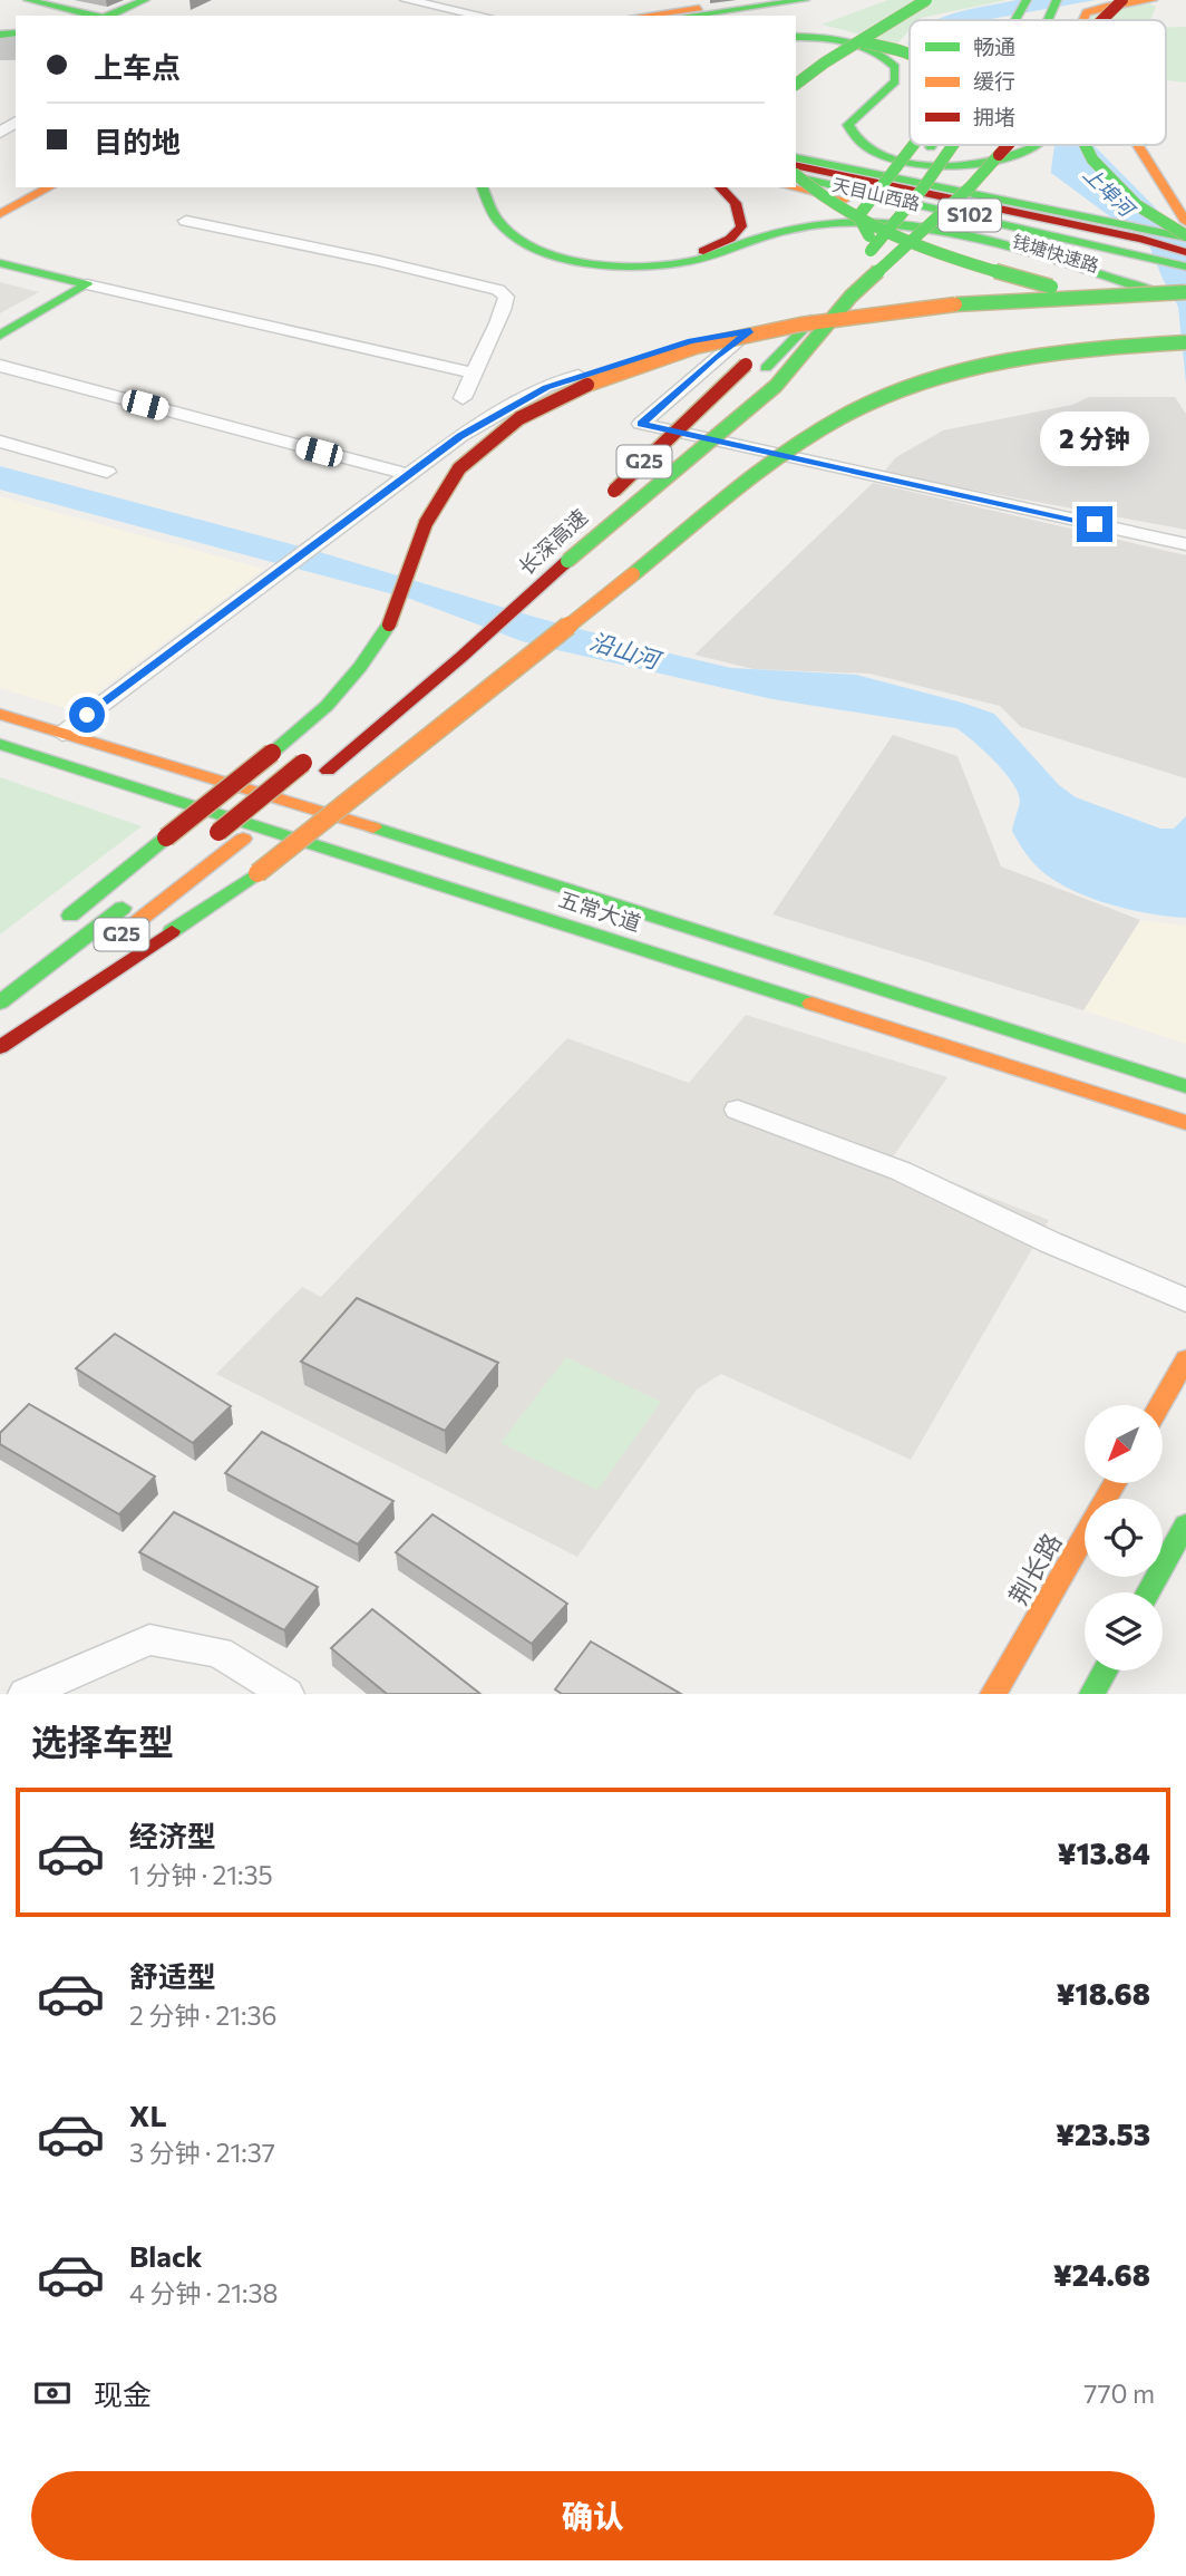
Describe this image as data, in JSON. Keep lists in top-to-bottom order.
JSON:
{
  "streets": {
    "main road": [
      "天目山西路",
      "S102",
      "钱塘快速路",
      "G25",
      "长深高速",
      "五常大道",
      "荆长路"
    ]
  },
  "water": ["上埠河", "沿山河"],
  "legend": ["畅通", "缓行", "拥堵"],
  "north": "bottom left",
  "page": {
    "banner": ["上车点", "目的地"],
    "bubble": "2 分钟",
    "heading": "选择车型",
    "list": [
      {
        "name": "经济型",
        "note": "1 分钟 · 21:35",
        "value": "¥13.84"
      },
      {
        "name": "舒适型",
        "note": "2 分钟 · 21:36",
        "value": "¥18.68"
      },
      {
        "name": "XL",
        "note": "3 分钟 · 21:37",
        "value": "¥23.53"
      },
      {
        "name": "Black",
        "note": "4 分钟 · 21:38",
        "value": "¥24.68"
      }
    ],
    "pay": ["现金", "770 m"],
    "buttons": "确认"
  }
}
